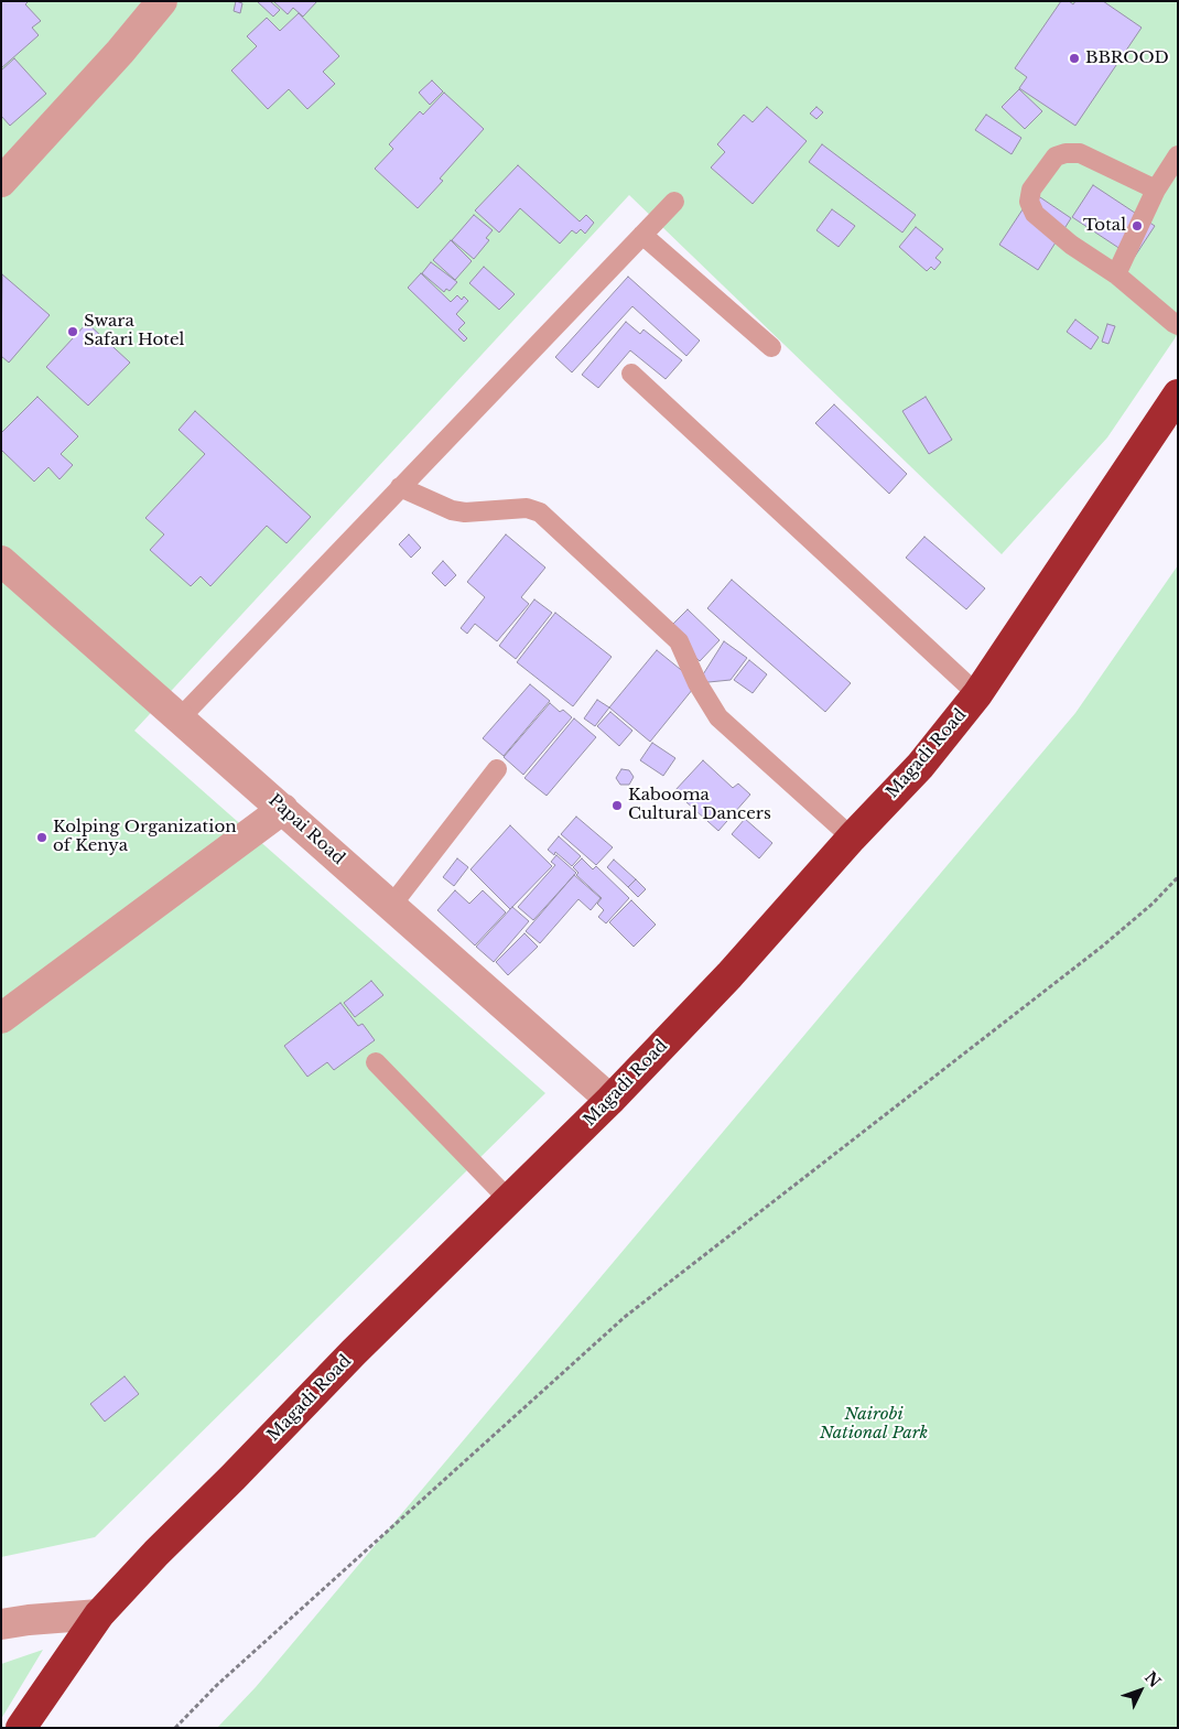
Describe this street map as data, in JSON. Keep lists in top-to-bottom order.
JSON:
{
  "streets": {
    "highway": ["Magadi Road"],
    "street": ["Papai Road"]
  },
  "crossings": [
    ["Magadi Road", "Papai Road"]
  ],
  "parks": ["Nairobi National Park"],
  "places": [
    "BBROOD",
    "Total",
    "Swara Safari Hotel",
    "Kabooma Cultural Dancers",
    "Kolping Organization of Kenya"
  ],
  "north": "top right"
}
